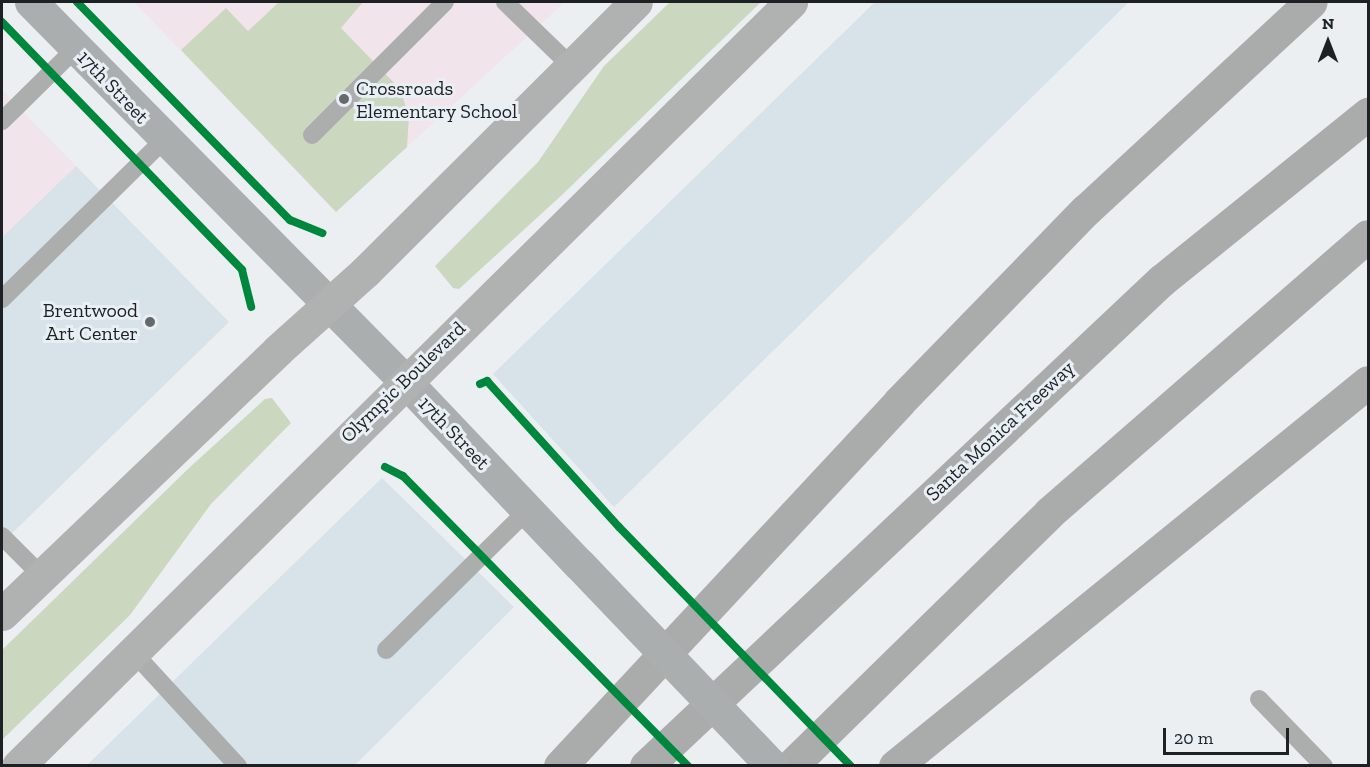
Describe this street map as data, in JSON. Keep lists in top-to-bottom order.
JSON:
{
  "streets": {
    "highway": ["Santa Monica Freeway"],
    "main road": ["Olympic Boulevard"],
    "street": ["17th Street"]
  },
  "crossings": [
    ["17th Street", "Olympic Boulevard"]
  ],
  "places": ["Crossroads Elementary School", "Brentwood Art Center"],
  "scale_bar": "20 m",
  "north": "top"
}
